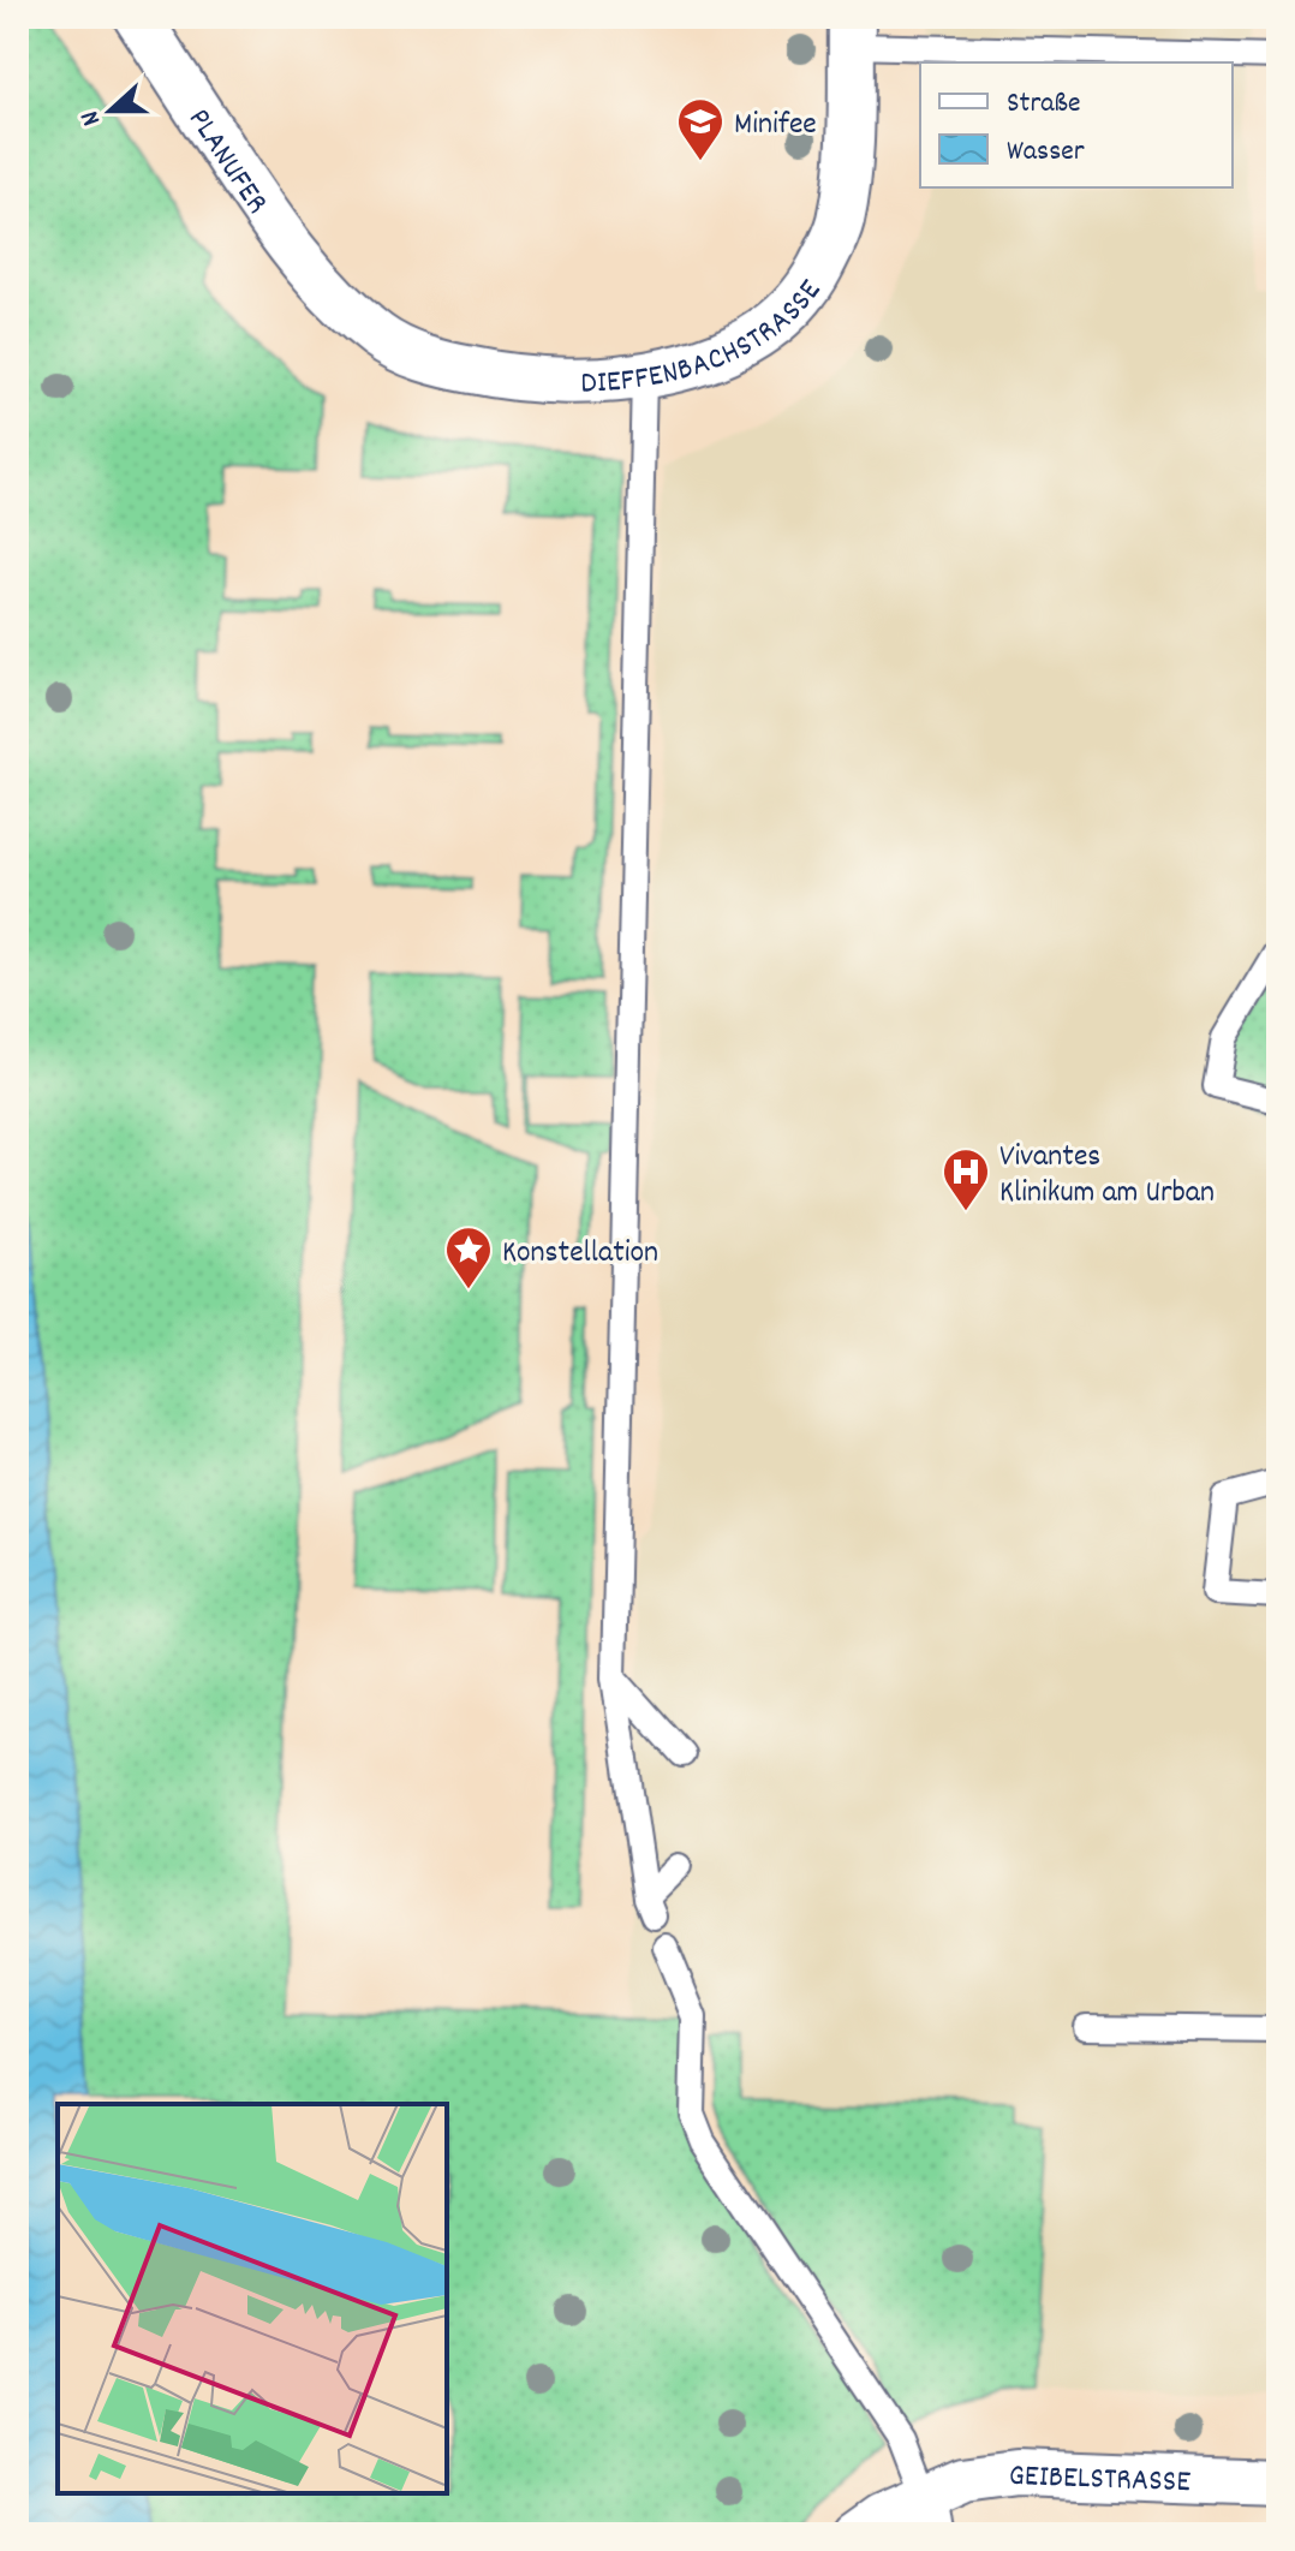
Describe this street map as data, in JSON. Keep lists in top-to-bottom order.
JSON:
{
  "streets": {
    "street": ["PLANUFER", "DIEFFENBACHSTRASSE", "GEIBELSTRASSE"]
  },
  "crossings": [
    ["PLANUFER", "DIEFFENBACHSTRASSE"]
  ],
  "places": {
    "school or university": ["Minifee"],
    "hospital": ["Vivantes Klinikum am Urban"],
    "place": ["Konstellation"]
  },
  "legend": ["Straße", "Wasser"],
  "north": "left"
}
